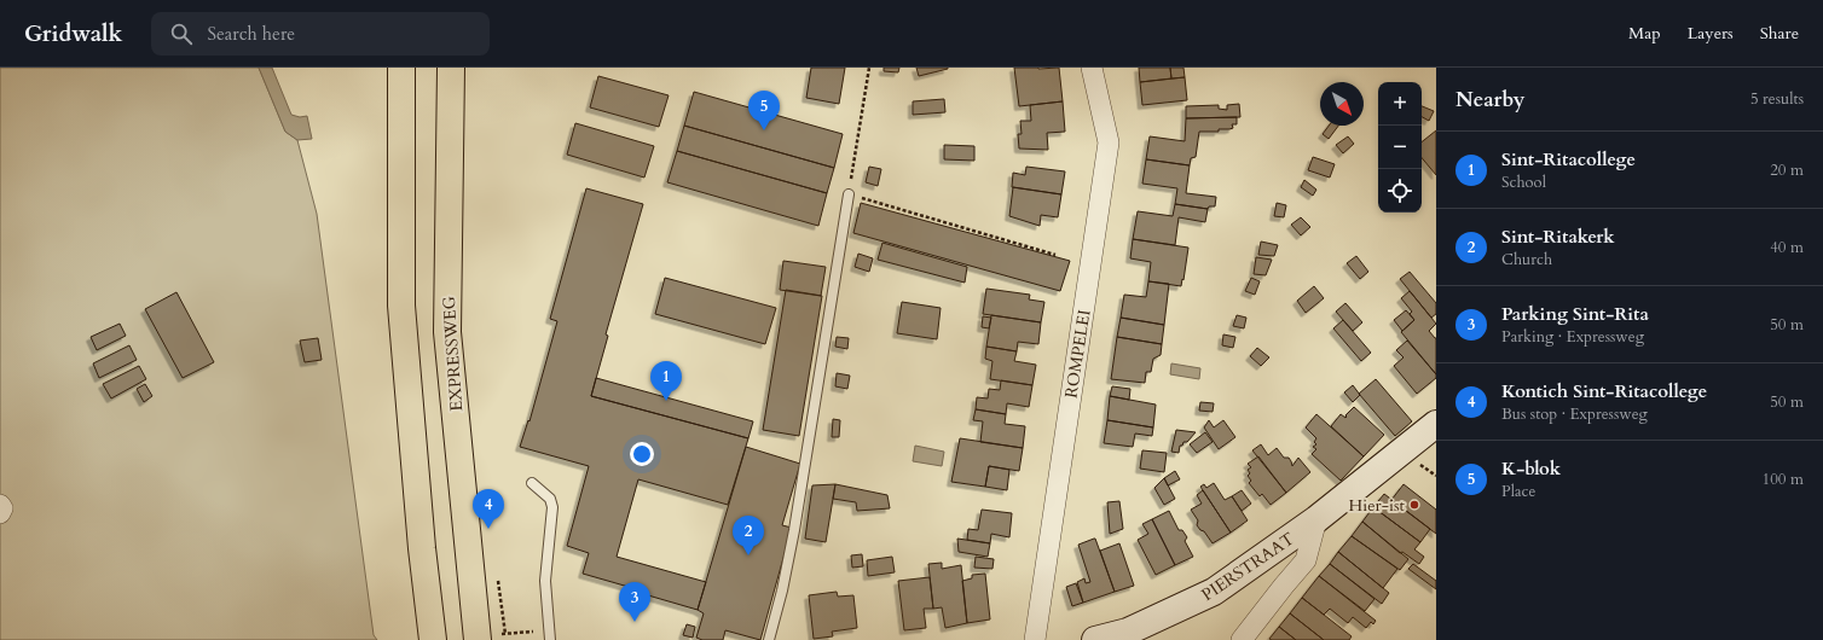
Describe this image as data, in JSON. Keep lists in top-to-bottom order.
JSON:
{
  "streets": {
    "highway": ["EXPRESSWEG"],
    "street": ["ROMPELEI", "PIERSTRAAT"]
  },
  "places": ["Hier-ist"],
  "north": "bottom right",
  "page": {
    "header": "Gridwalk",
    "search": "Search here",
    "nav": ["Map", "Layers", "Share"],
    "heading": ["Nearby", "5 results"],
    "map_buttons": ["+", "−"],
    "pins": [
      "5",
      "1",
      "4",
      "2",
      "3"
    ],
    "list": [
      {
        "mark": "1",
        "name": "Sint-Ritacollege",
        "note": "School",
        "value": "20 m"
      },
      {
        "mark": "2",
        "name": "Sint-Ritakerk",
        "note": "Church",
        "value": "40 m"
      },
      {
        "mark": "3",
        "name": "Parking Sint-Rita",
        "note": "Parking · Expressweg",
        "value": "50 m"
      },
      {
        "mark": "4",
        "name": "Kontich Sint-Ritacollege",
        "note": "Bus stop · Expressweg",
        "value": "50 m"
      },
      {
        "mark": "5",
        "name": "K-blok",
        "note": "Place",
        "value": "100 m"
      }
    ]
  }
}
